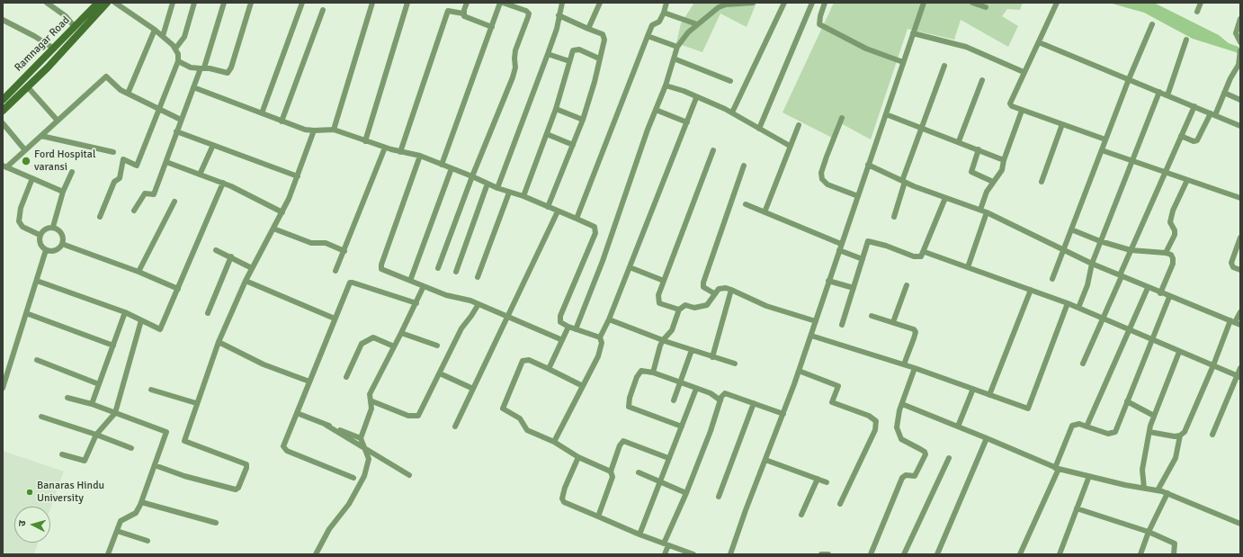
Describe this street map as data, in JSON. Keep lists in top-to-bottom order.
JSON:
{
  "streets": {
    "main road": ["Ramnagar Road"]
  },
  "places": ["Ford Hospital varansi", "Banaras Hindu University"],
  "north": "left"
}
